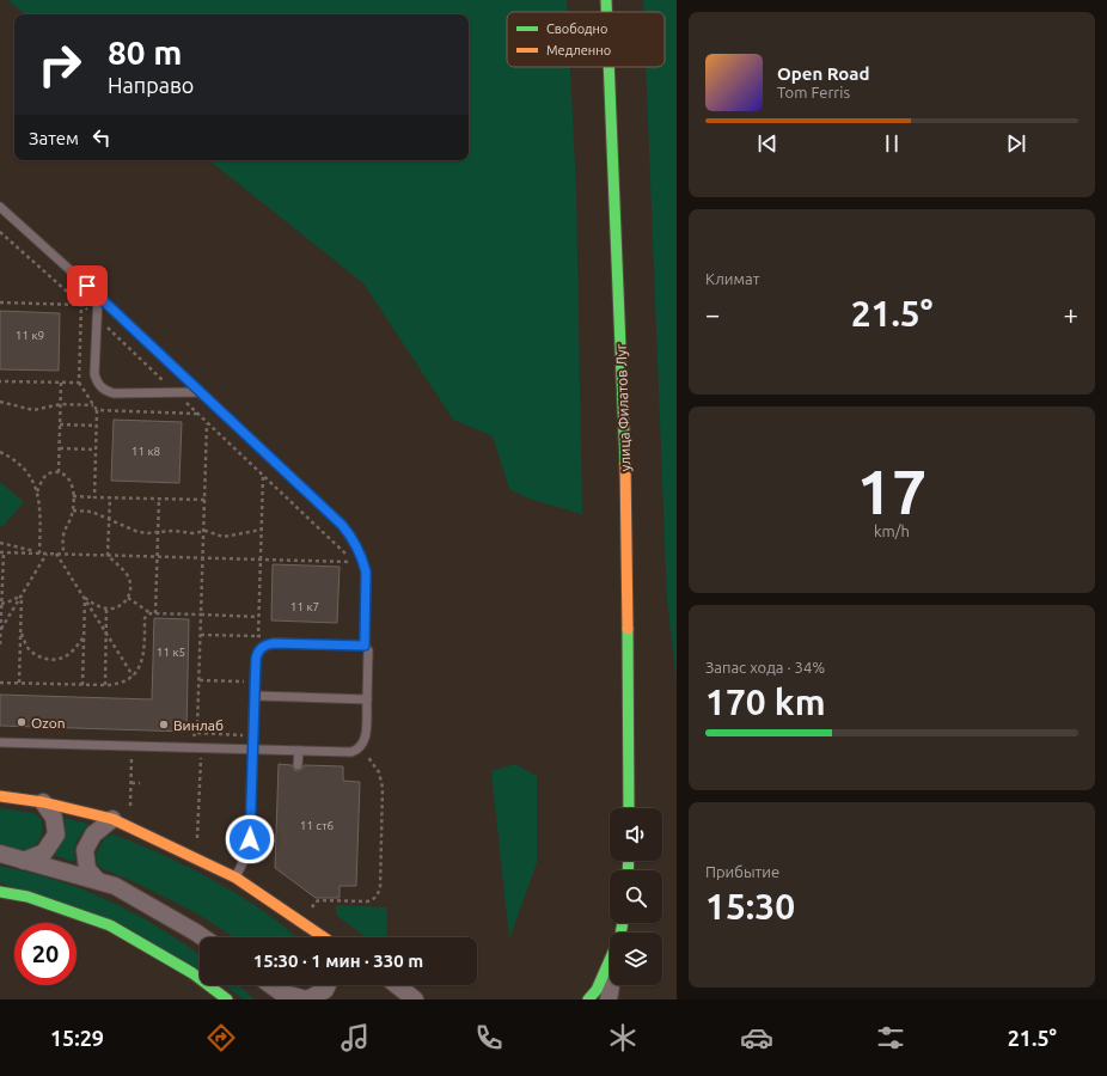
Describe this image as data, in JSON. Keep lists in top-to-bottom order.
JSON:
{
  "streets": {
    "street": ["улица Филатов Луг"]
  },
  "places": ["Ozon", "Винлаб"],
  "house_numbers": [
    "11 к9",
    "11 к8",
    "11 к7",
    "11 к5",
    "11 ст6"
  ],
  "legend": ["Свободно", "Медленно"],
  "page": {
    "turn": ["80 m", "Направо"],
    "song": ["Open Road", "Tom Ferris"],
    "then": "Затем",
    "tile": [
      "Климат",
      ["17", "km/h"],
      ["Запас хода · 34%", "170 km"],
      ["Прибытие", "15:30"]
    ],
    "heat": ["−", "21.5°", "+"],
    "limit": "20",
    "trip": "15:30 · 1 мин · 330 m",
    "tabs": ["15:29", "21.5°"]
  }
}
